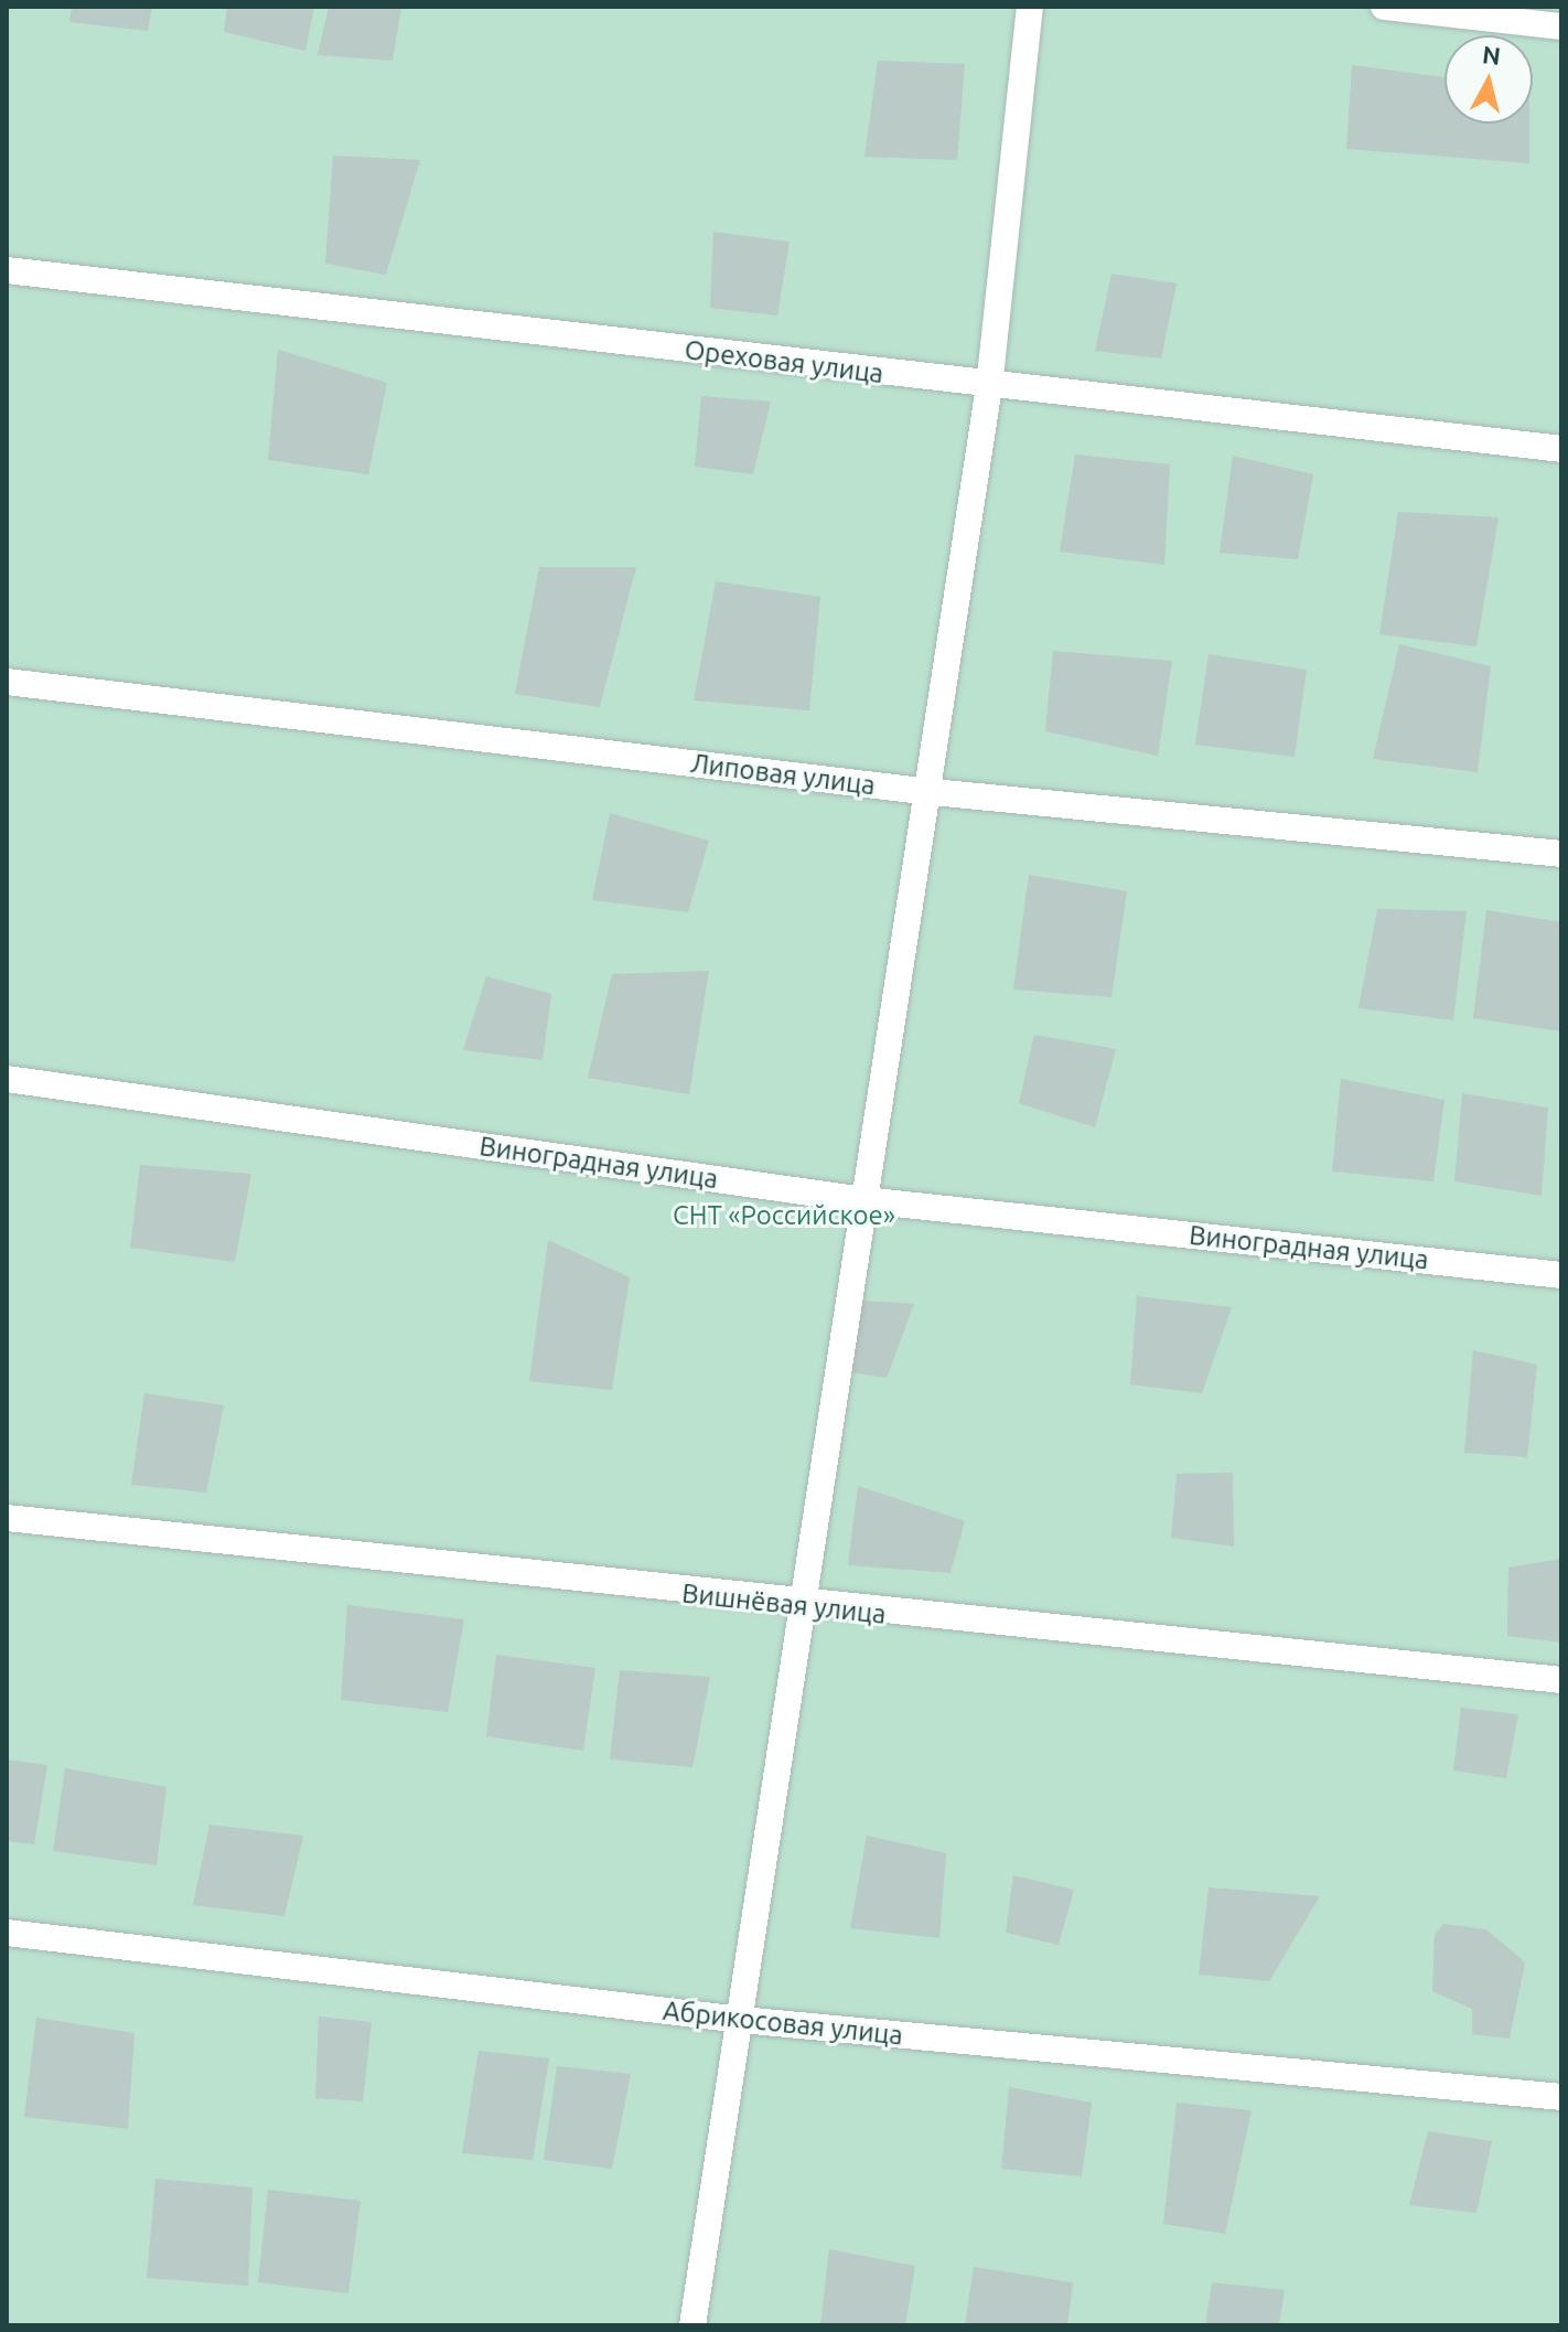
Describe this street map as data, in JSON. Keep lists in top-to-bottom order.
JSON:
{
  "streets": {
    "street": [
      "Ореховая улица",
      "Липовая улица",
      "Виноградная улица",
      "Вишнёвая улица",
      "Абрикосовая улица"
    ]
  },
  "parks": ["СНТ «Российское»"],
  "north": "top"
}
